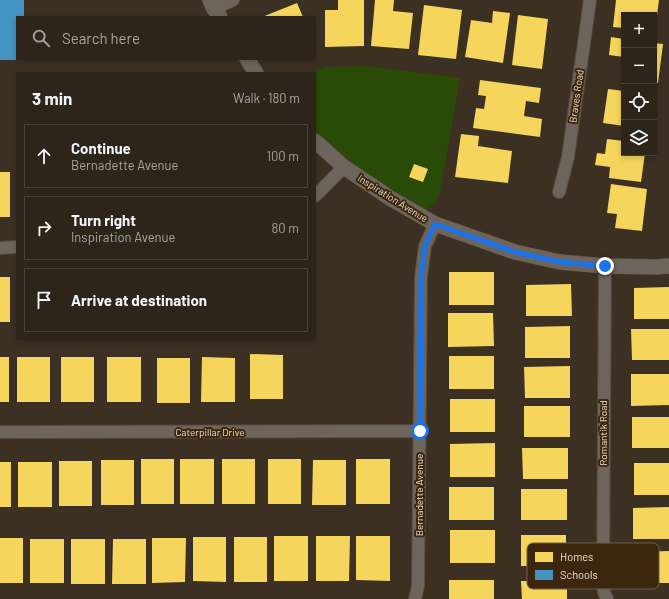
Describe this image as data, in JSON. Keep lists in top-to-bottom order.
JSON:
{
  "streets": {
    "street": [
      "Braves Road",
      "Inspiration Avenue",
      "Caterpillar Drive",
      "Romantik Road",
      "Bernadette Avenue"
    ]
  },
  "crossings": [
    ["Inspiration Avenue", "Romantik Road"],
    ["Inspiration Avenue", "Bernadette Avenue"],
    ["Caterpillar Drive", "Bernadette Avenue"]
  ],
  "legend": ["Homes", "Schools"],
  "page": {
    "map_buttons": ["+", "−"],
    "search": "Search here",
    "heading": ["3 min", "Walk · 180 m"],
    "list": [
      ["Continue", "Bernadette Avenue", "100 m"],
      ["Turn right", "Inspiration Avenue", "80 m"],
      "Arrive at destination"
    ]
  }
}
